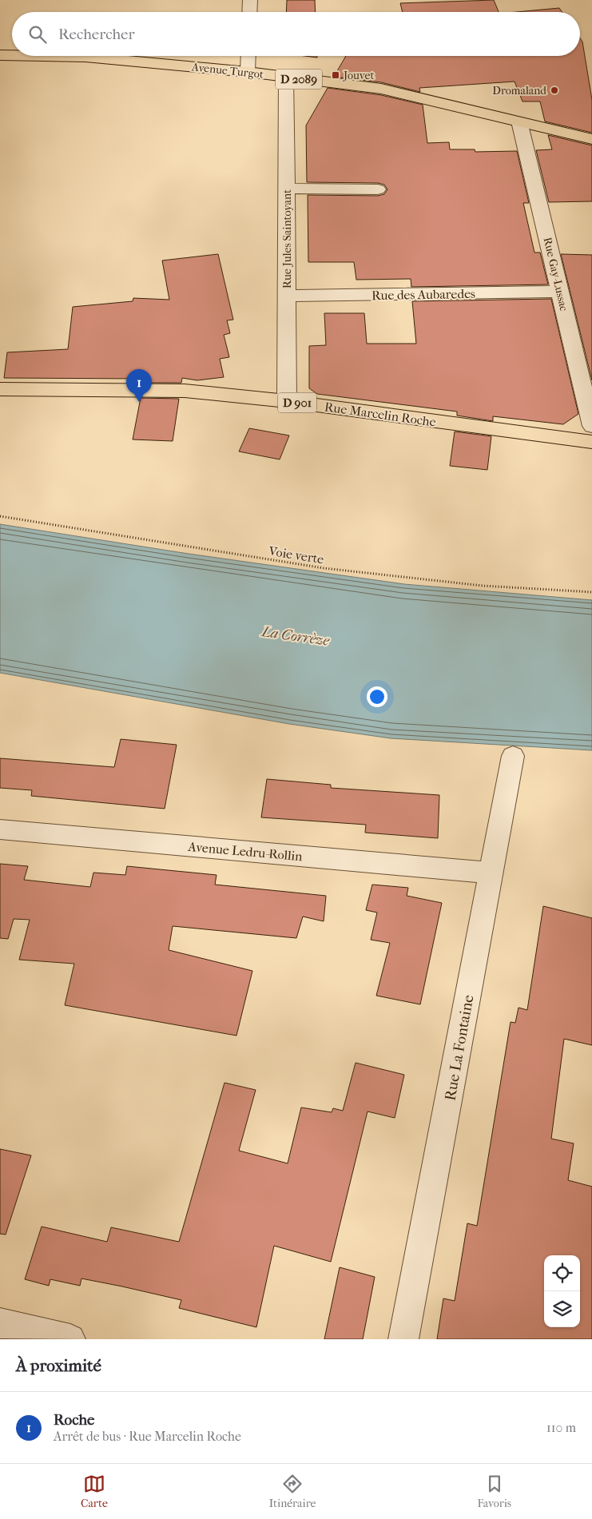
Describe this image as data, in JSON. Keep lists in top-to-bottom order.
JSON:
{
  "streets": {
    "main road": [
      "Avenue Turgot",
      "D 2089",
      "D 901",
      "Rue Marcelin Roche"
    ],
    "street": [
      "Rue Jules Saintoyant",
      "Rue Gay-Lussac",
      "Rue des Aubaredes",
      "Avenue Ledru-Rollin",
      "Rue La Fontaine"
    ],
    "path": ["Voie verte"]
  },
  "crossings": [
    ["Avenue Turgot", "Rue Jules Saintoyant"],
    ["Avenue Turgot", "Rue Gay-Lussac"],
    ["Rue Jules Saintoyant", "Rue des Aubaredes"],
    ["Rue Jules Saintoyant", "Rue Marcelin Roche"],
    ["Rue Gay-Lussac", "Rue des Aubaredes"],
    ["Avenue Ledru-Rollin", "Rue La Fontaine"]
  ],
  "water": ["La Corrèze"],
  "places": {
    "transit": ["Jouvet"],
    "other": ["Dromaland"]
  },
  "page": {
    "search": "Rechercher",
    "pins": "1",
    "heading": "À proximité",
    "list": [
      {
        "mark": "1",
        "name": "Roche",
        "note": "Arrêt de bus · Rue Marcelin Roche",
        "value": "110 m"
      }
    ],
    "nav": ["Carte", "Itinéraire", "Favoris"]
  }
}
